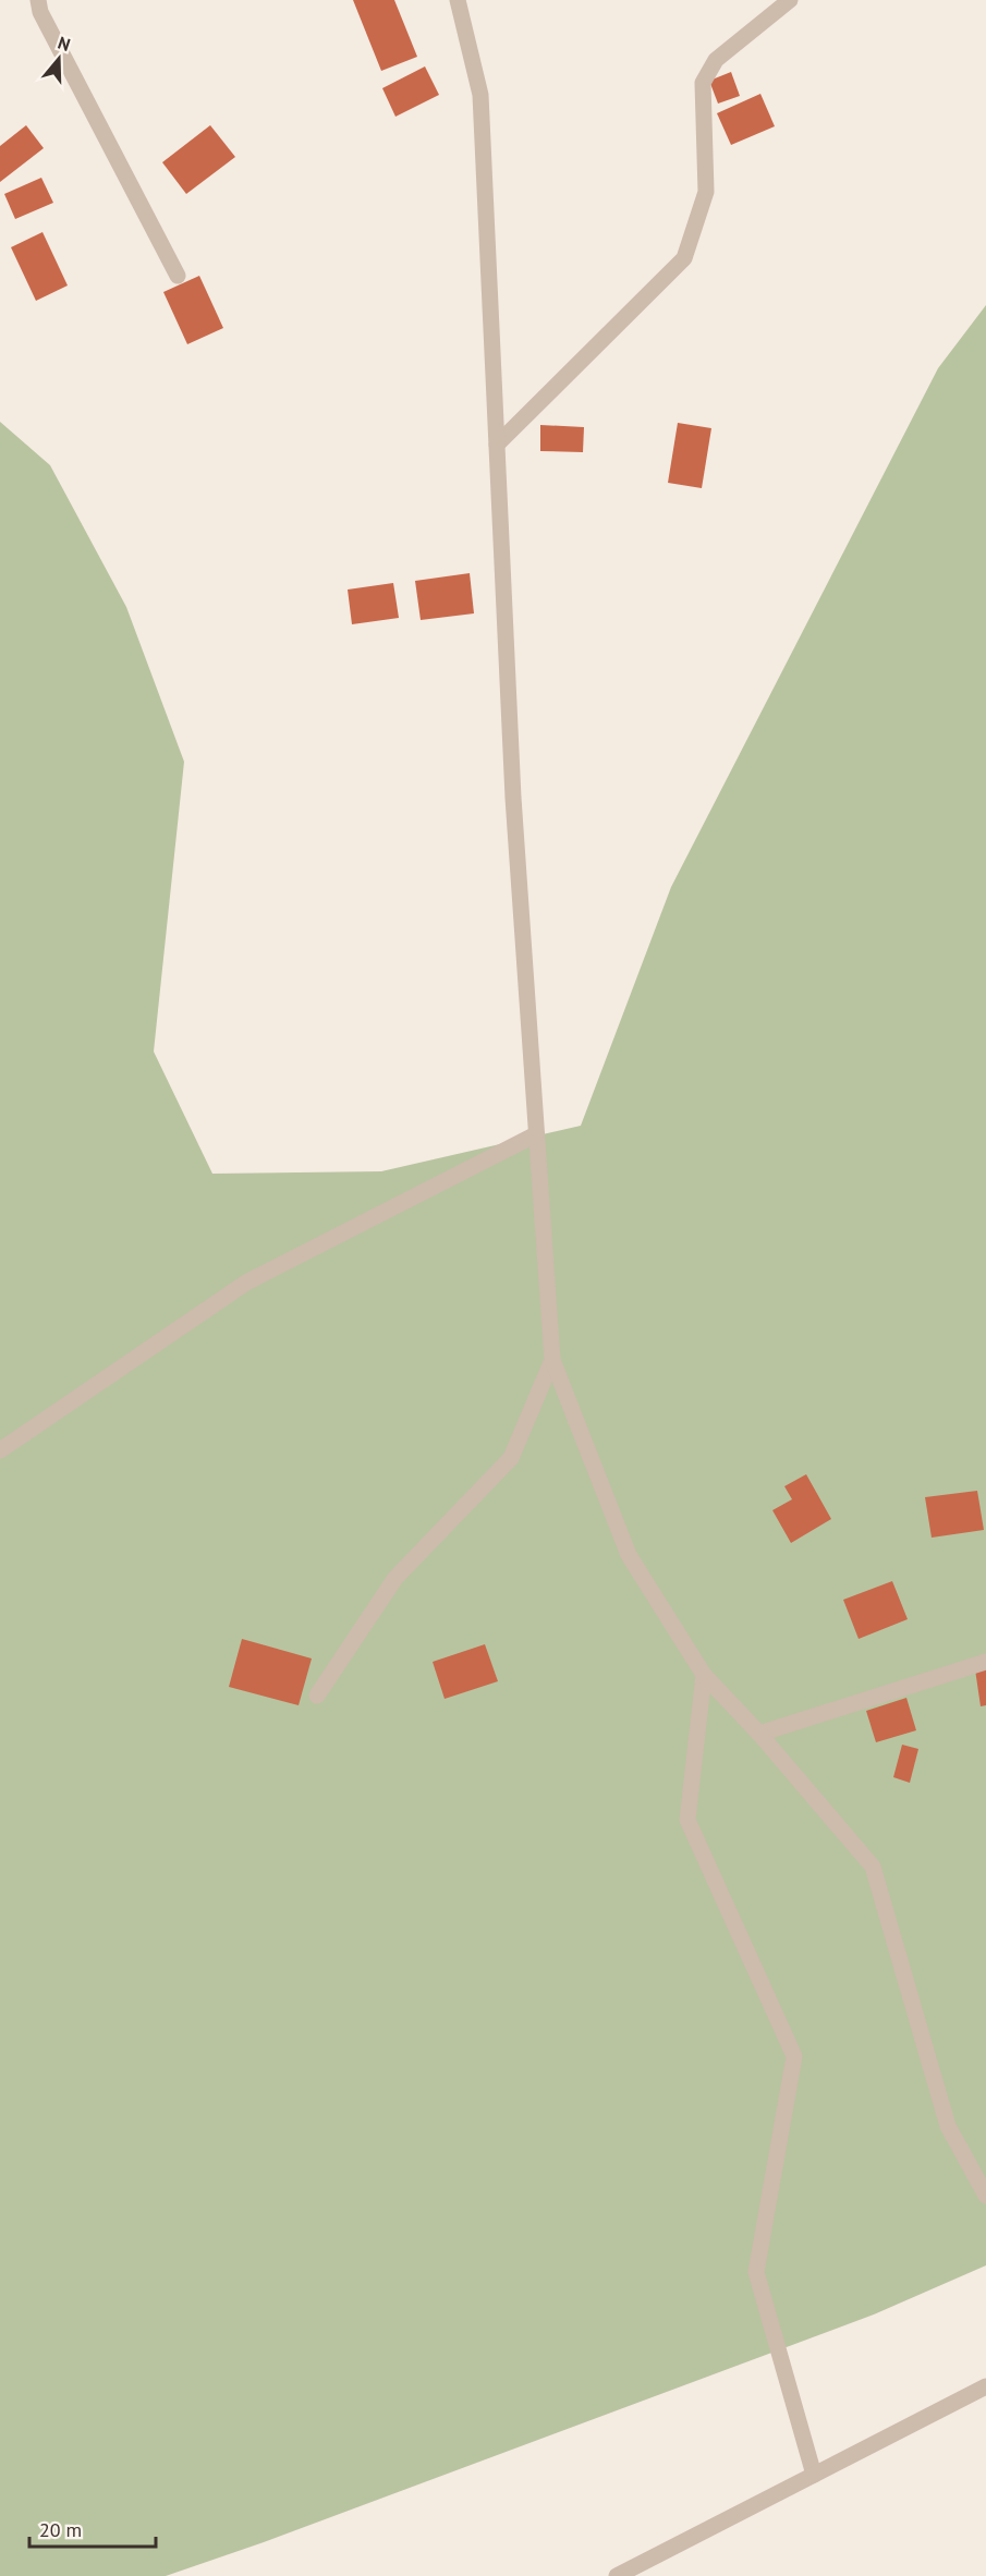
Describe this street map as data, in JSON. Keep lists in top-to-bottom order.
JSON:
{
  "scale_bar": "20 m",
  "north": "top"
}
